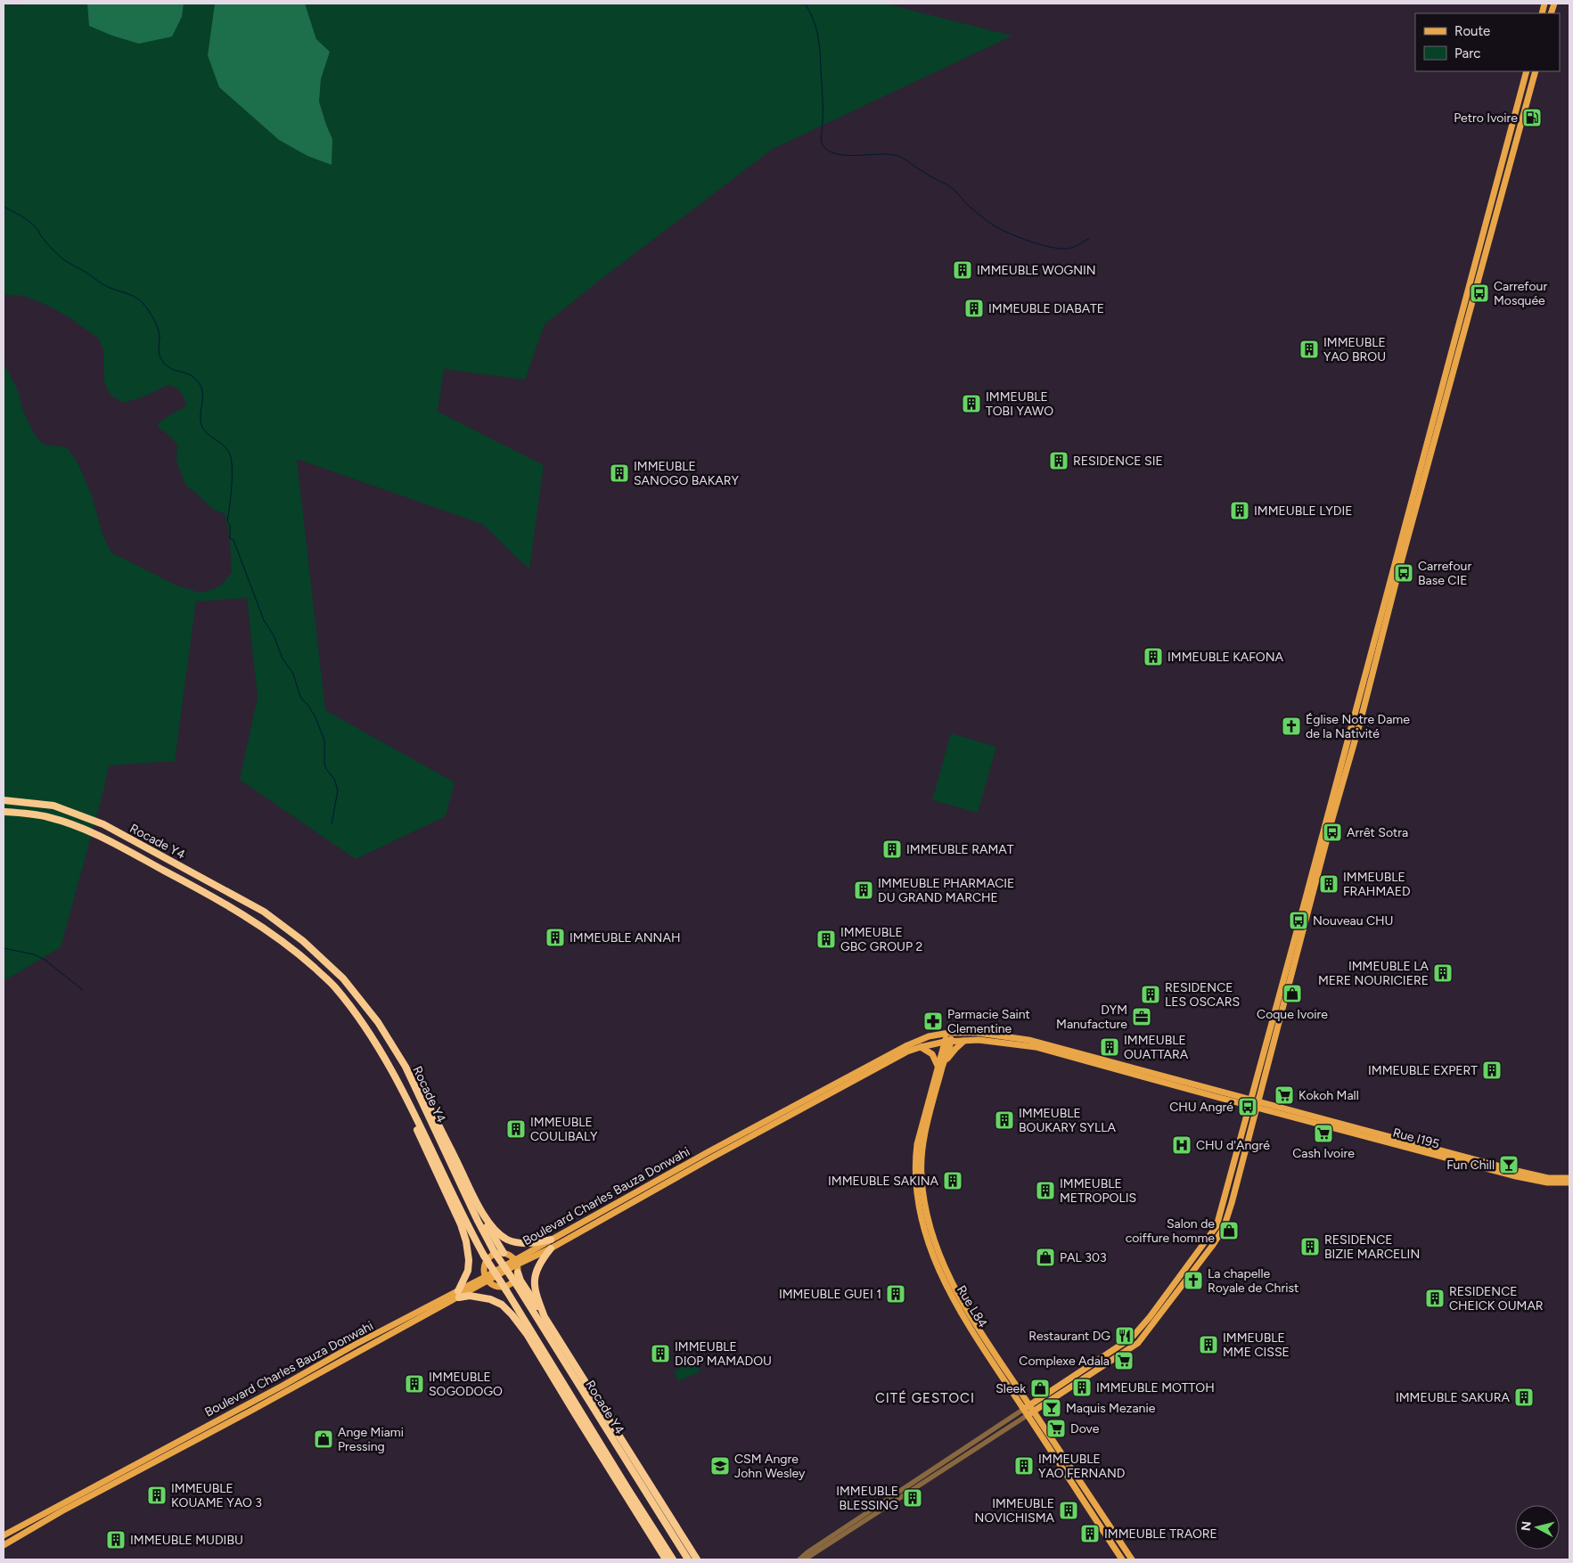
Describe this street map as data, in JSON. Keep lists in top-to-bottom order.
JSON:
{
  "streets": {
    "highway": ["Rocade Y4"],
    "main road": ["Rue I195", "Boulevard Charles Bauza Donwahi", "Rue L84"]
  },
  "crossings": [
    ["Rocade Y4", "Boulevard Charles Bauza Donwahi"],
    ["Boulevard Charles Bauza Donwahi", "Rue L84"]
  ],
  "districts": ["CITÉ GESTOCI"],
  "places": {
    "fuel station": ["Petro Ivoire"],
    "building": [
      "IMMEUBLE WOGNIN",
      "IMMEUBLE DIABATE",
      "IMMEUBLE YAO BROU",
      "IMMEUBLE TOBI YAWO",
      "RESIDENCE SIE",
      "IMMEUBLE SANOGO BAKARY",
      "IMMEUBLE LYDIE",
      "IMMEUBLE KAFONA",
      "IMMEUBLE RAMAT",
      "IMMEUBLE FRAHMAED",
      "IMMEUBLE PHARMACIE DU GRAND MARCHE",
      "IMMEUBLE ANNAH",
      "IMMEUBLE GBC GROUP 2",
      "IMMEUBLE LA MERE NOURICIERE",
      "RESIDENCE LES OSCARS",
      "IMMEUBLE OUATTARA",
      "IMMEUBLE EXPERT",
      "IMMEUBLE BOUKARY SYLLA",
      "IMMEUBLE COULIBALY",
      "IMMEUBLE SAKINA",
      "IMMEUBLE METROPOLIS",
      "RESIDENCE BIZIE MARCELIN",
      "IMMEUBLE GUEI 1",
      "RESIDENCE CHEICK OUMAR",
      "IMMEUBLE MME CISSE",
      "IMMEUBLE DIOP MAMADOU",
      "IMMEUBLE SOGODOGO",
      "IMMEUBLE MOTTOH",
      "IMMEUBLE SAKURA",
      "IMMEUBLE YAO FERNAND",
      "IMMEUBLE KOUAME YAO 3",
      "IMMEUBLE BLESSING",
      "IMMEUBLE NOVICHISMA",
      "IMMEUBLE TRAORE",
      "IMMEUBLE MUDIBU"
    ],
    "bus stop": [
      "Carrefour Mosquée",
      "Carrefour Base CIE",
      "Arrêt Sotra",
      "Nouveau CHU",
      "CHU Angré"
    ],
    "church": ["Église Notre Dame de la Nativité", "La chapelle Royale de Christ"],
    "shop": [
      "Coque Ivoire",
      "Salon de coiffure homme",
      "PAL 303",
      "Sleek",
      "Ange Miami Pressing"
    ],
    "office": ["DYM Manufacture"],
    "pharmacy": ["Parmacie Saint Clementine"],
    "supermarket": [
      "Kokoh Mall",
      "Cash Ivoire",
      "Complexe Adala",
      "Dove"
    ],
    "hospital": ["CHU d'Angré"],
    "bar": ["Fun Chill", "Maquis Mezanie"],
    "restaurant": ["Restaurant DG"],
    "school or university": ["CSM Angre John Wesley"]
  },
  "legend": ["Route", "Parc"],
  "north": "left"
}
